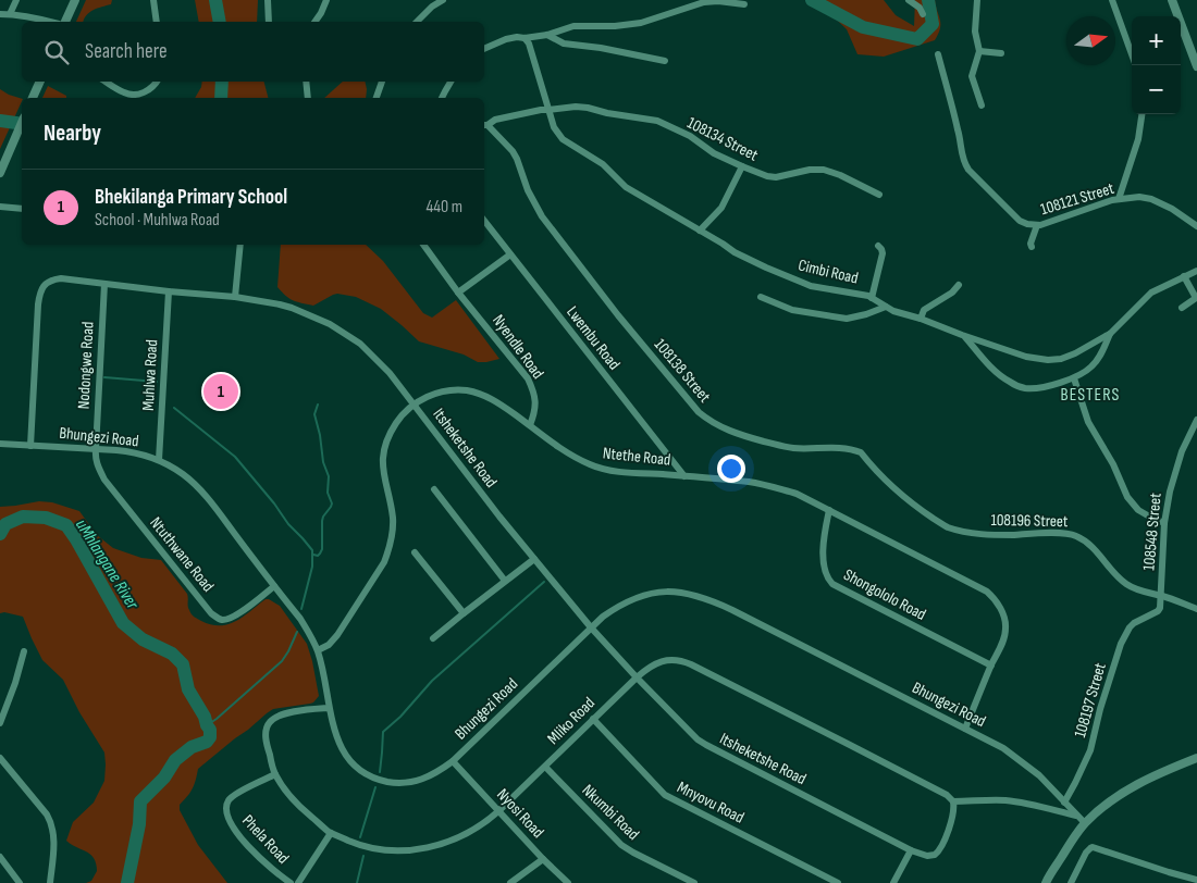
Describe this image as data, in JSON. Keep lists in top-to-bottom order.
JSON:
{
  "streets": {
    "street": [
      "108134 Street",
      "108121 Street",
      "Cimbi Road",
      "Lwembu Road",
      "Nyendle Road",
      "Nodongwe Road",
      "108138 Street",
      "Muhlwa Road",
      "Bhungezi Road",
      "Itsheketshe Road",
      "Ntethe Road",
      "108196 Street",
      "108548 Street",
      "Ntuthwane Road",
      "Shongololo Road",
      "108197 Street",
      "Mliko Road",
      "Mnyovu Road",
      "Nkumbi Road",
      "Nyosi Road",
      "Phela Road"
    ]
  },
  "crossings": [
    ["108134 Street", "Cimbi Road"],
    ["108134 Street", "108138 Street"],
    ["Lwembu Road", "Ntethe Road"],
    ["Nyendle Road", "Ntethe Road"],
    ["Nodongwe Road", "Bhungezi Road"],
    ["Nodongwe Road", "Itsheketshe Road"],
    ["Nodongwe Road", "Ntuthwane Road"],
    ["108138 Street", "108196 Street"],
    ["Muhlwa Road", "Bhungezi Road"],
    ["Muhlwa Road", "Itsheketshe Road"],
    ["Bhungezi Road", "Itsheketshe Road"],
    ["Bhungezi Road", "Ntethe Road"],
    ["Bhungezi Road", "Ntuthwane Road"],
    ["Bhungezi Road", "108197 Street"],
    ["Bhungezi Road", "Mliko Road"],
    ["Bhungezi Road", "Nyosi Road"],
    ["Itsheketshe Road", "Ntethe Road"],
    ["Itsheketshe Road", "Mliko Road"],
    ["Ntethe Road", "Shongololo Road"],
    ["108196 Street", "108548 Street"],
    ["108548 Street", "108197 Street"],
    ["Mliko Road", "Mnyovu Road"],
    ["Mliko Road", "Nkumbi Road"],
    ["Mliko Road", "Nyosi Road"],
    ["Mliko Road", "Phela Road"]
  ],
  "districts": ["BESTERS"],
  "water": ["uMhlangane River"],
  "north": "right",
  "page": {
    "map_buttons": ["+", "−"],
    "search": "Search here",
    "heading": "Nearby",
    "list": [
      {
        "mark": "1",
        "name": "Bhekilanga Primary School",
        "note": "School · Muhlwa Road",
        "value": "440 m"
      }
    ],
    "pins": "1"
  }
}
